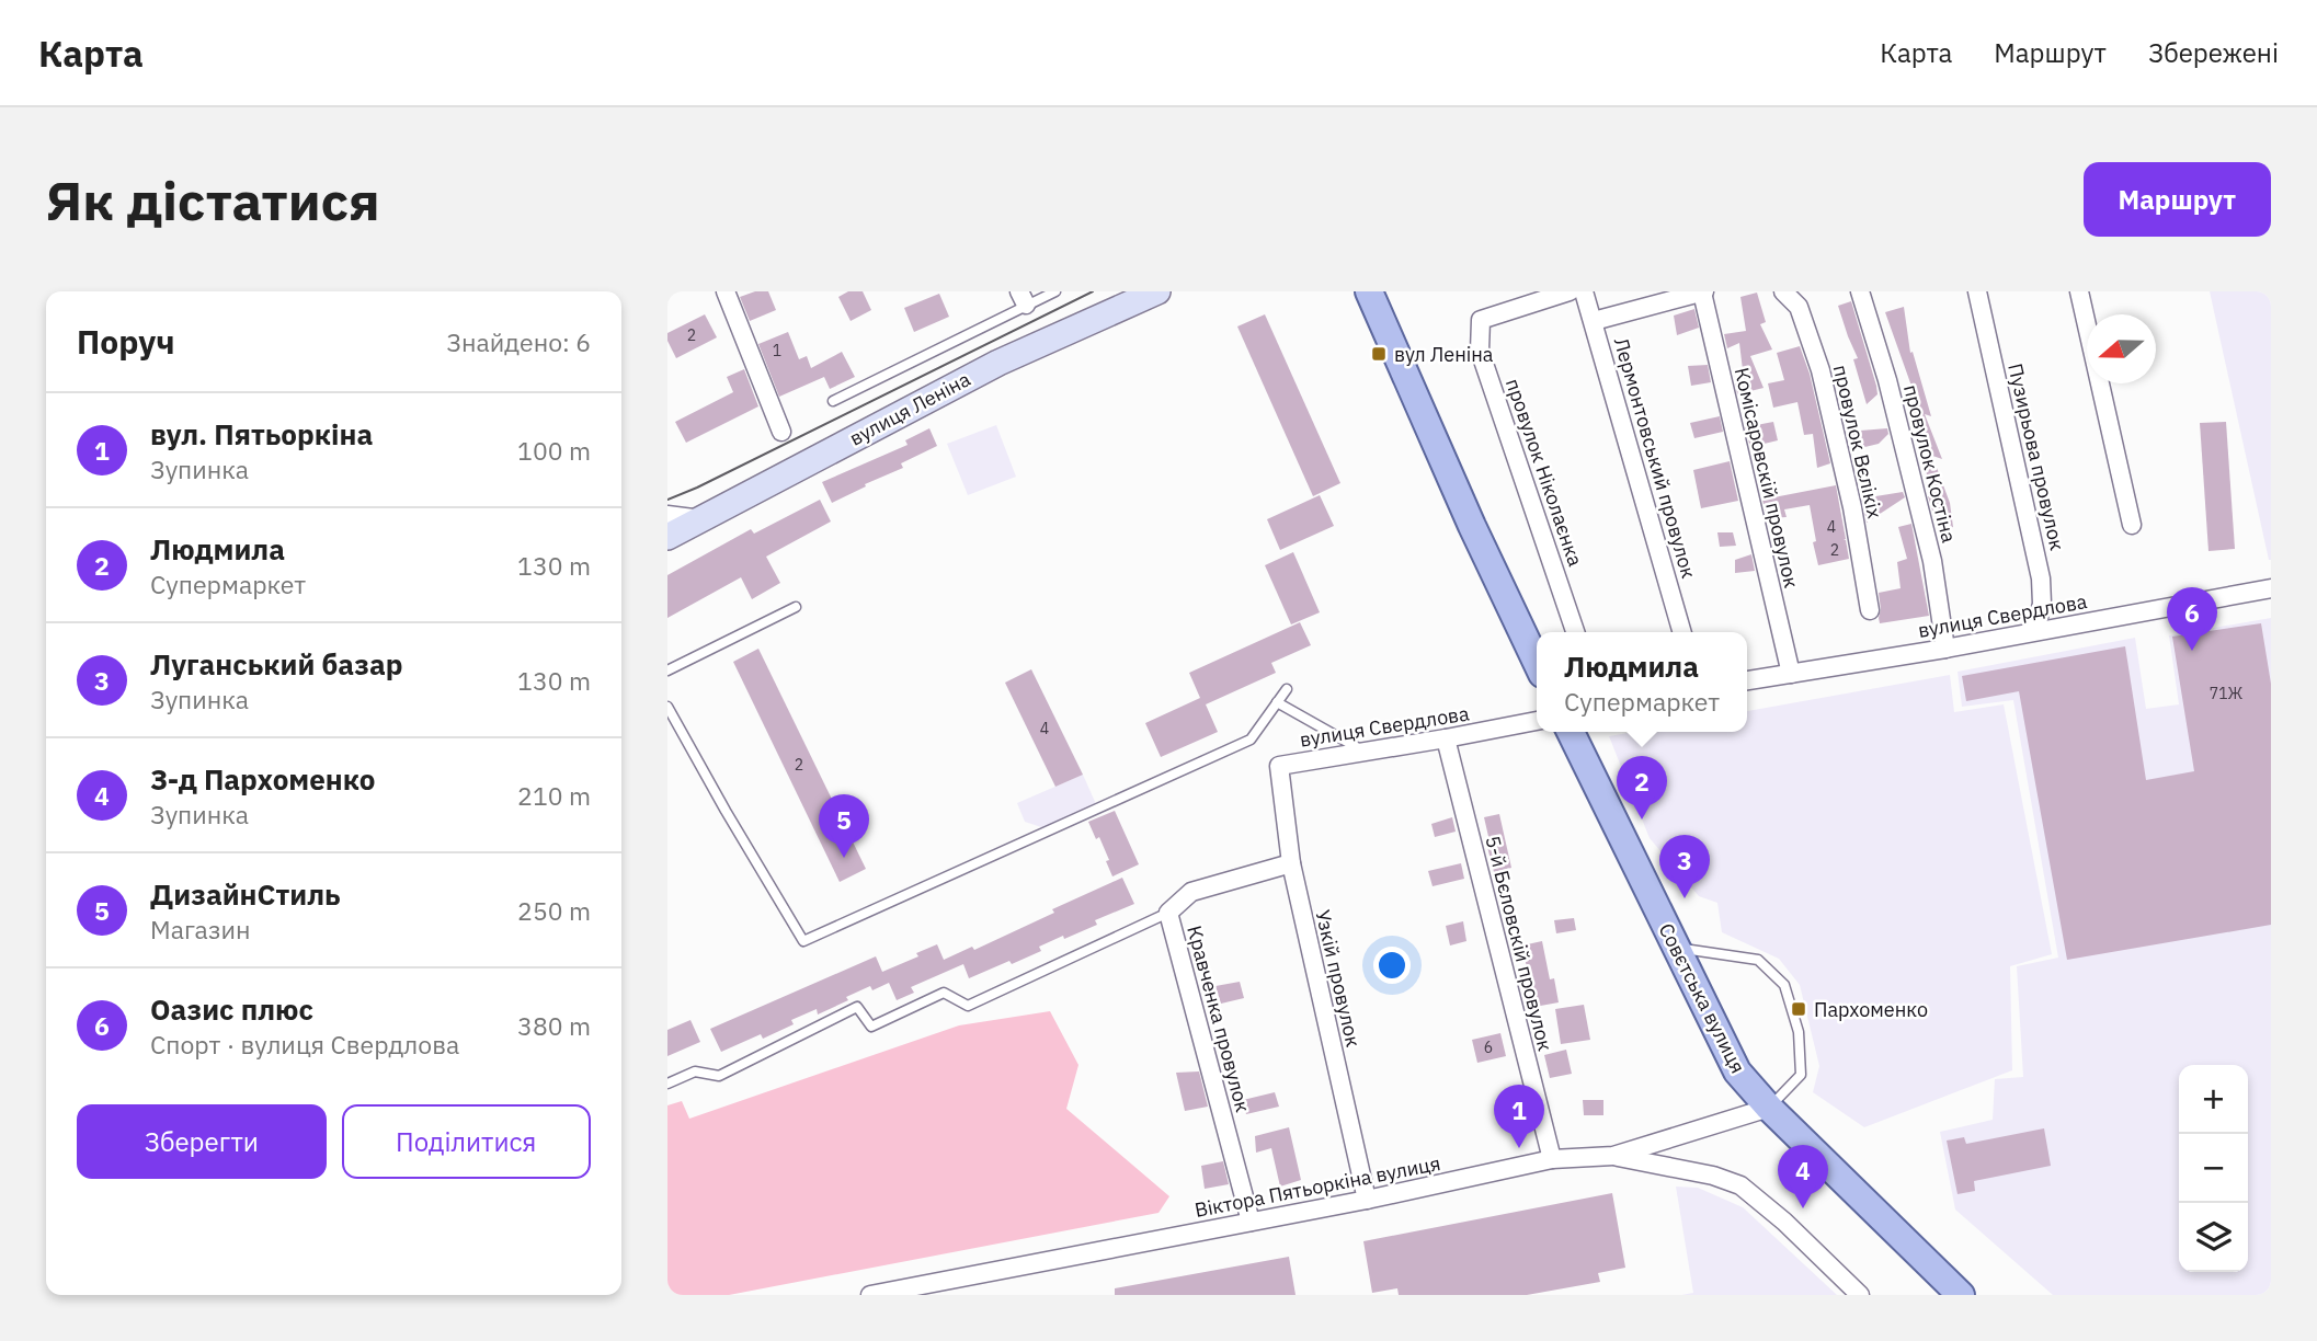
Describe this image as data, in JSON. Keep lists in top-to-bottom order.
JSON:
{
  "streets": {
    "main road": ["Совєтська вулиця"],
    "street": [
      "вулиця Леніна",
      "провулок Вєлікіх",
      "Пузирьова провулок",
      "Лермонтовський провулок",
      "провулок Костіна",
      "провулок Ніколаєнка",
      "Комісаровскій провулок",
      "вулиця Свердлова",
      "5-й Бєловскій провулок",
      "Узкій провулок",
      "Кравченка провулок",
      "Віктора Пятьоркіна вулиця"
    ]
  },
  "crossings": [
    ["Пузирьова провулок", "вулиця Свердлова"],
    ["провулок Костіна", "вулиця Свердлова"],
    ["Комісаровскій провулок", "вулиця Свердлова"],
    ["вулиця Свердлова", "5-й Бєловскій провулок"],
    ["вулиця Свердлова", "Узкій провулок"],
    ["5-й Бєловскій провулок", "Віктора Пятьоркіна вулиця"],
    ["Узкій провулок", "Кравченка провулок"],
    ["Узкій провулок", "Віктора Пятьоркіна вулиця"],
    ["Совєтська вулиця", "Віктора Пятьоркіна вулиця"],
    ["Кравченка провулок", "Віктора Пятьоркіна вулиця"]
  ],
  "places": {
    "transit": ["вул Леніна", "Пархоменко"]
  },
  "house_numbers": [
    "2",
    "1",
    "4",
    "2",
    "71Ж",
    "4",
    "2",
    "6"
  ],
  "north": "left",
  "page": {
    "header": "Карта",
    "nav": ["Карта", "Маршрут", "Збережені"],
    "buttons": [
      "Маршрут",
      ["Зберегти", "Поділитися"]
    ],
    "title": "Як дістатися",
    "heading": ["Поруч", "Знайдено: 6"],
    "list": [
      {
        "mark": "1",
        "name": "вул. Пятьоркіна",
        "note": "Зупинка",
        "value": "100 m"
      },
      {
        "mark": "2",
        "name": "Людмила",
        "note": "Супермаркет",
        "value": "130 m"
      },
      {
        "mark": "3",
        "name": "Луганський базар",
        "note": "Зупинка",
        "value": "130 m"
      },
      {
        "mark": "4",
        "name": "З-д Пархоменко",
        "note": "Зупинка",
        "value": "210 m"
      },
      {
        "mark": "5",
        "name": "ДизайнСтиль",
        "note": "Магазин",
        "value": "250 m"
      },
      {
        "mark": "6",
        "name": "Оазис плюс",
        "note": "Спорт · вулиця Свердлова",
        "value": "380 m"
      }
    ],
    "pins": [
      "6",
      "2",
      "5",
      "3",
      "1",
      "4"
    ],
    "popup": ["Людмила", "Супермаркет"],
    "map_buttons": ["+", "−"]
  }
}
